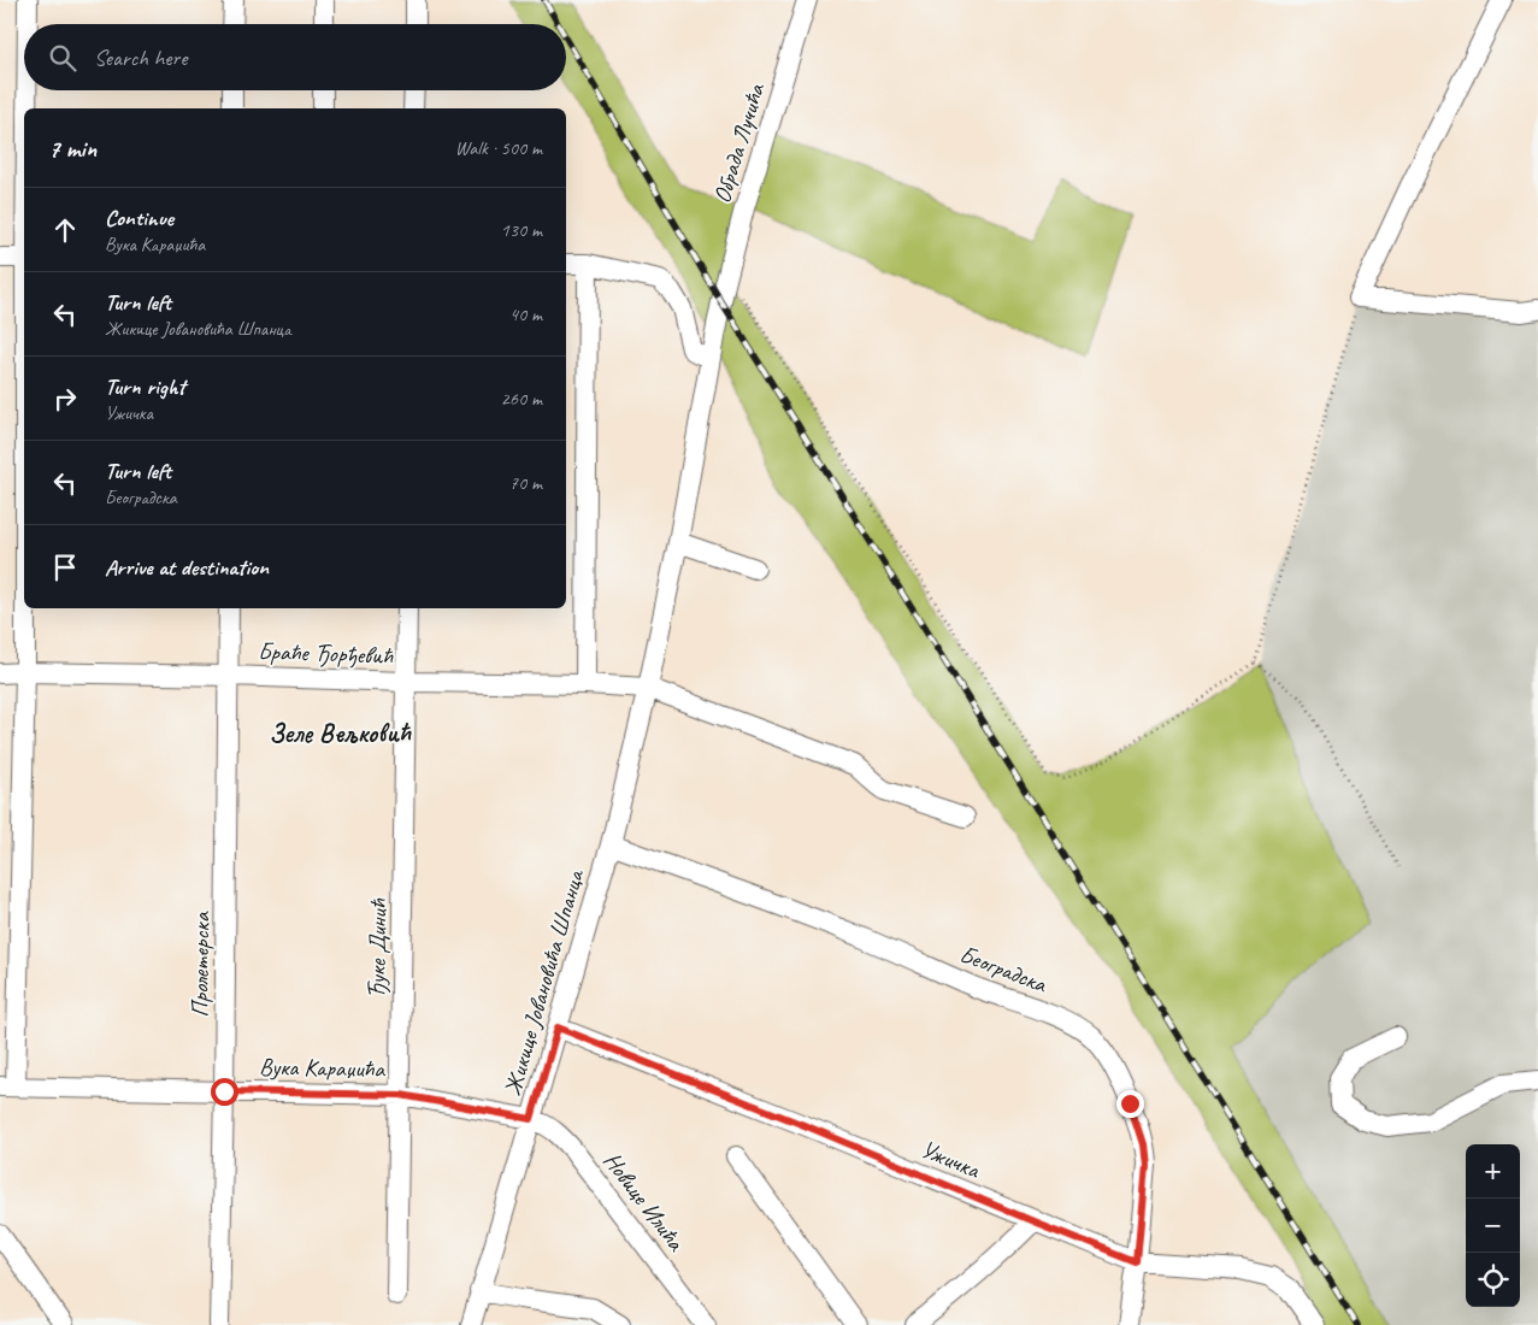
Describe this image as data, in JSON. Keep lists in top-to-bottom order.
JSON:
{
  "streets": {
    "street": [
      "Обрада Лучића",
      "Браће Ђорђевић",
      "Ђуке Динић",
      "Пролетерска",
      "Београдска",
      "Жикице Јовановића Шпанца",
      "Вука Караџића",
      "Ужичка",
      "Новице Илића"
    ]
  },
  "crossings": [
    ["Обрада Лучића", "Жикице Јовановића Шпанца"],
    ["Браће Ђорђевић", "Ђуке Динић"],
    ["Браће Ђорђевић", "Пролетерска"],
    ["Браће Ђорђевић", "Жикице Јовановића Шпанца"],
    ["Ђуке Динић", "Вука Караџића"],
    ["Пролетерска", "Вука Караџића"],
    ["Београдска", "Жикице Јовановића Шпанца"],
    ["Београдска", "Ужичка"],
    ["Жикице Јовановића Шпанца", "Вука Караџића"],
    ["Жикице Јовановића Шпанца", "Ужичка"],
    ["Жикице Јовановића Шпанца", "Новице Илића"],
    ["Вука Караџића", "Новице Илића"]
  ],
  "districts": ["Зеле Вељковић"],
  "page": {
    "search": "Search here",
    "heading": ["7 min", "Walk · 500 m"],
    "list": [
      ["Continue", "Вука Караџића", "130 m"],
      ["Turn left", "Жикице Јовановића Шпанца", "40 m"],
      ["Turn right", "Ужичка", "260 m"],
      ["Turn left", "Београдска", "70 m"],
      "Arrive at destination"
    ],
    "map_buttons": ["+", "−"]
  }
}
